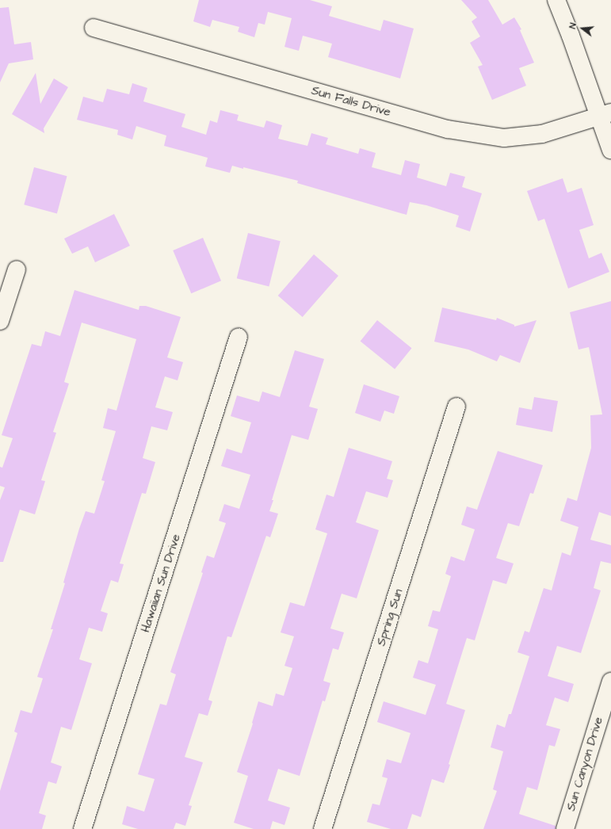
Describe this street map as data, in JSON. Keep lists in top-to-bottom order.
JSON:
{
  "streets": {
    "street": [
      "Sun Falls Drive",
      "Hawaiian Sun Drive",
      "Spring Sun",
      "Sun Canyon Drive"
    ]
  },
  "north": "left"
}
